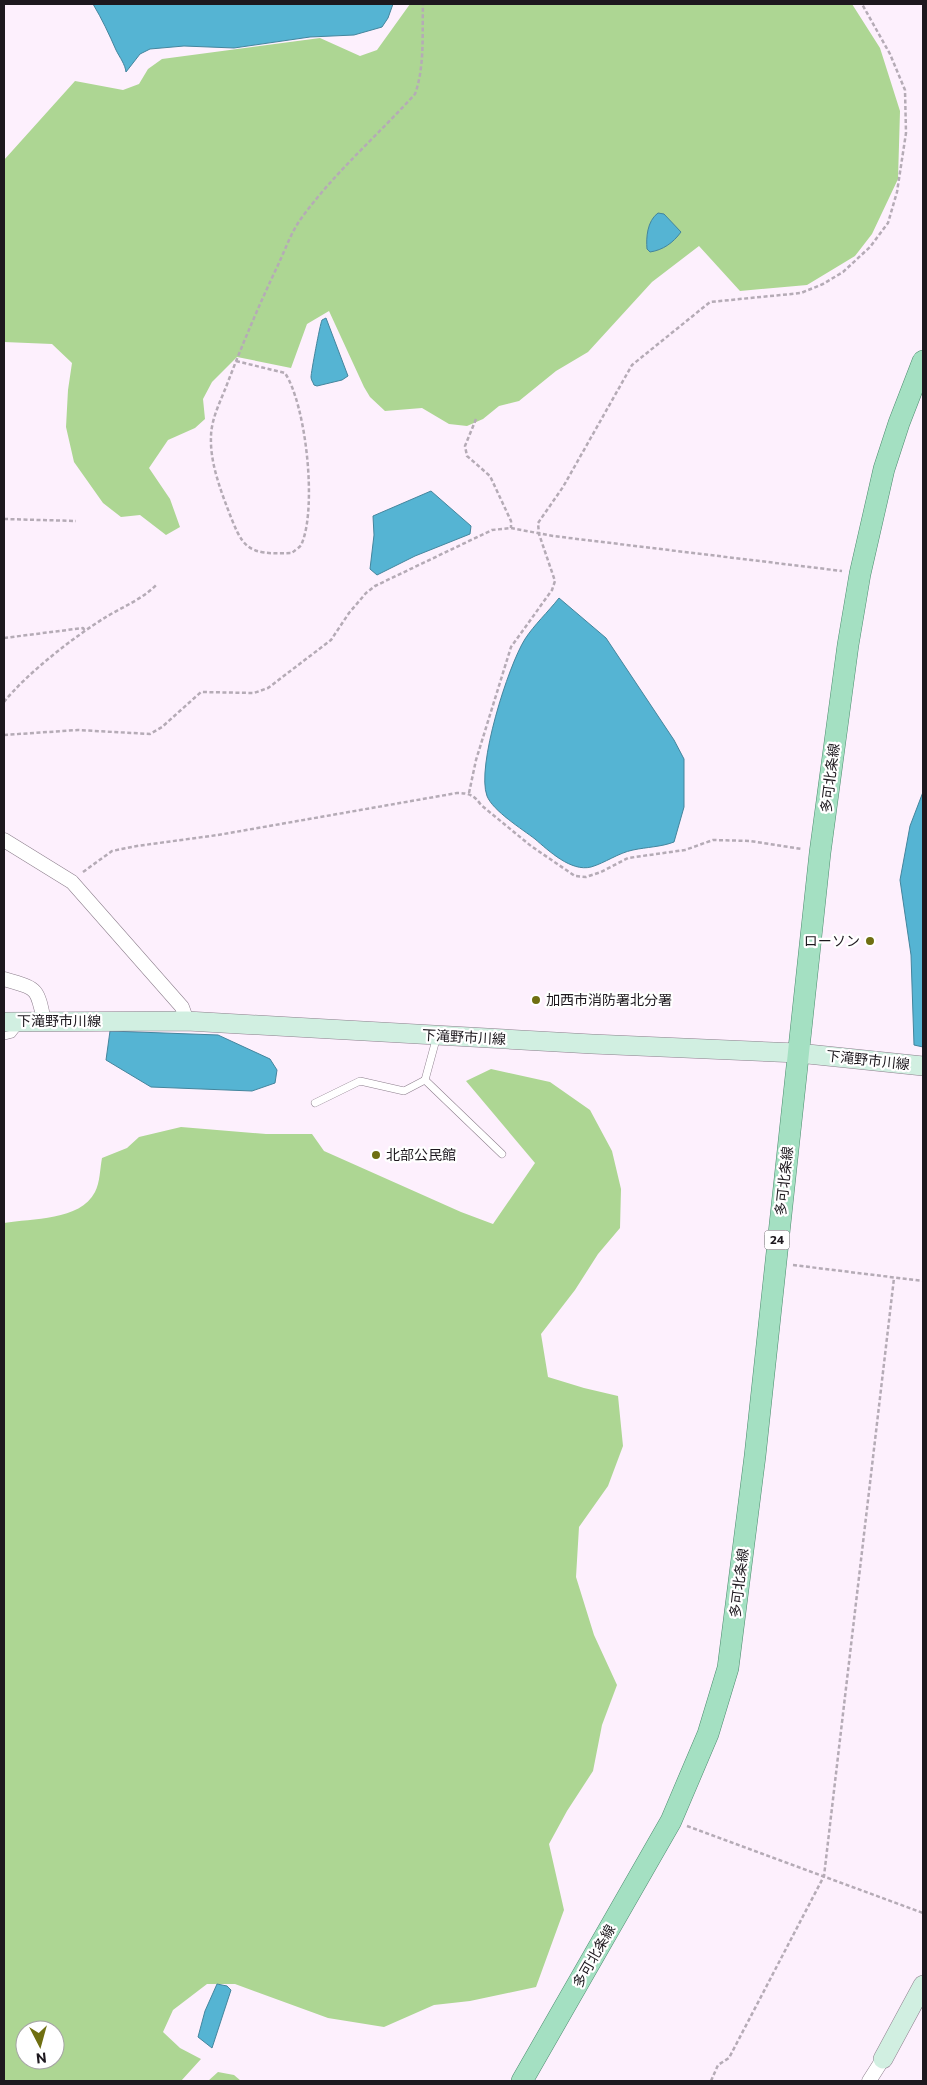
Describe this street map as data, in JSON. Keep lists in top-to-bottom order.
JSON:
{
  "streets": {
    "main road": ["多可北条線", "下滝野市川線", "24"]
  },
  "crossings": [
    ["多可北条線", "下滝野市川線"]
  ],
  "places": ["ローソン", "加西市消防署北分署", "北部公民館"],
  "north": "bottom"
}
